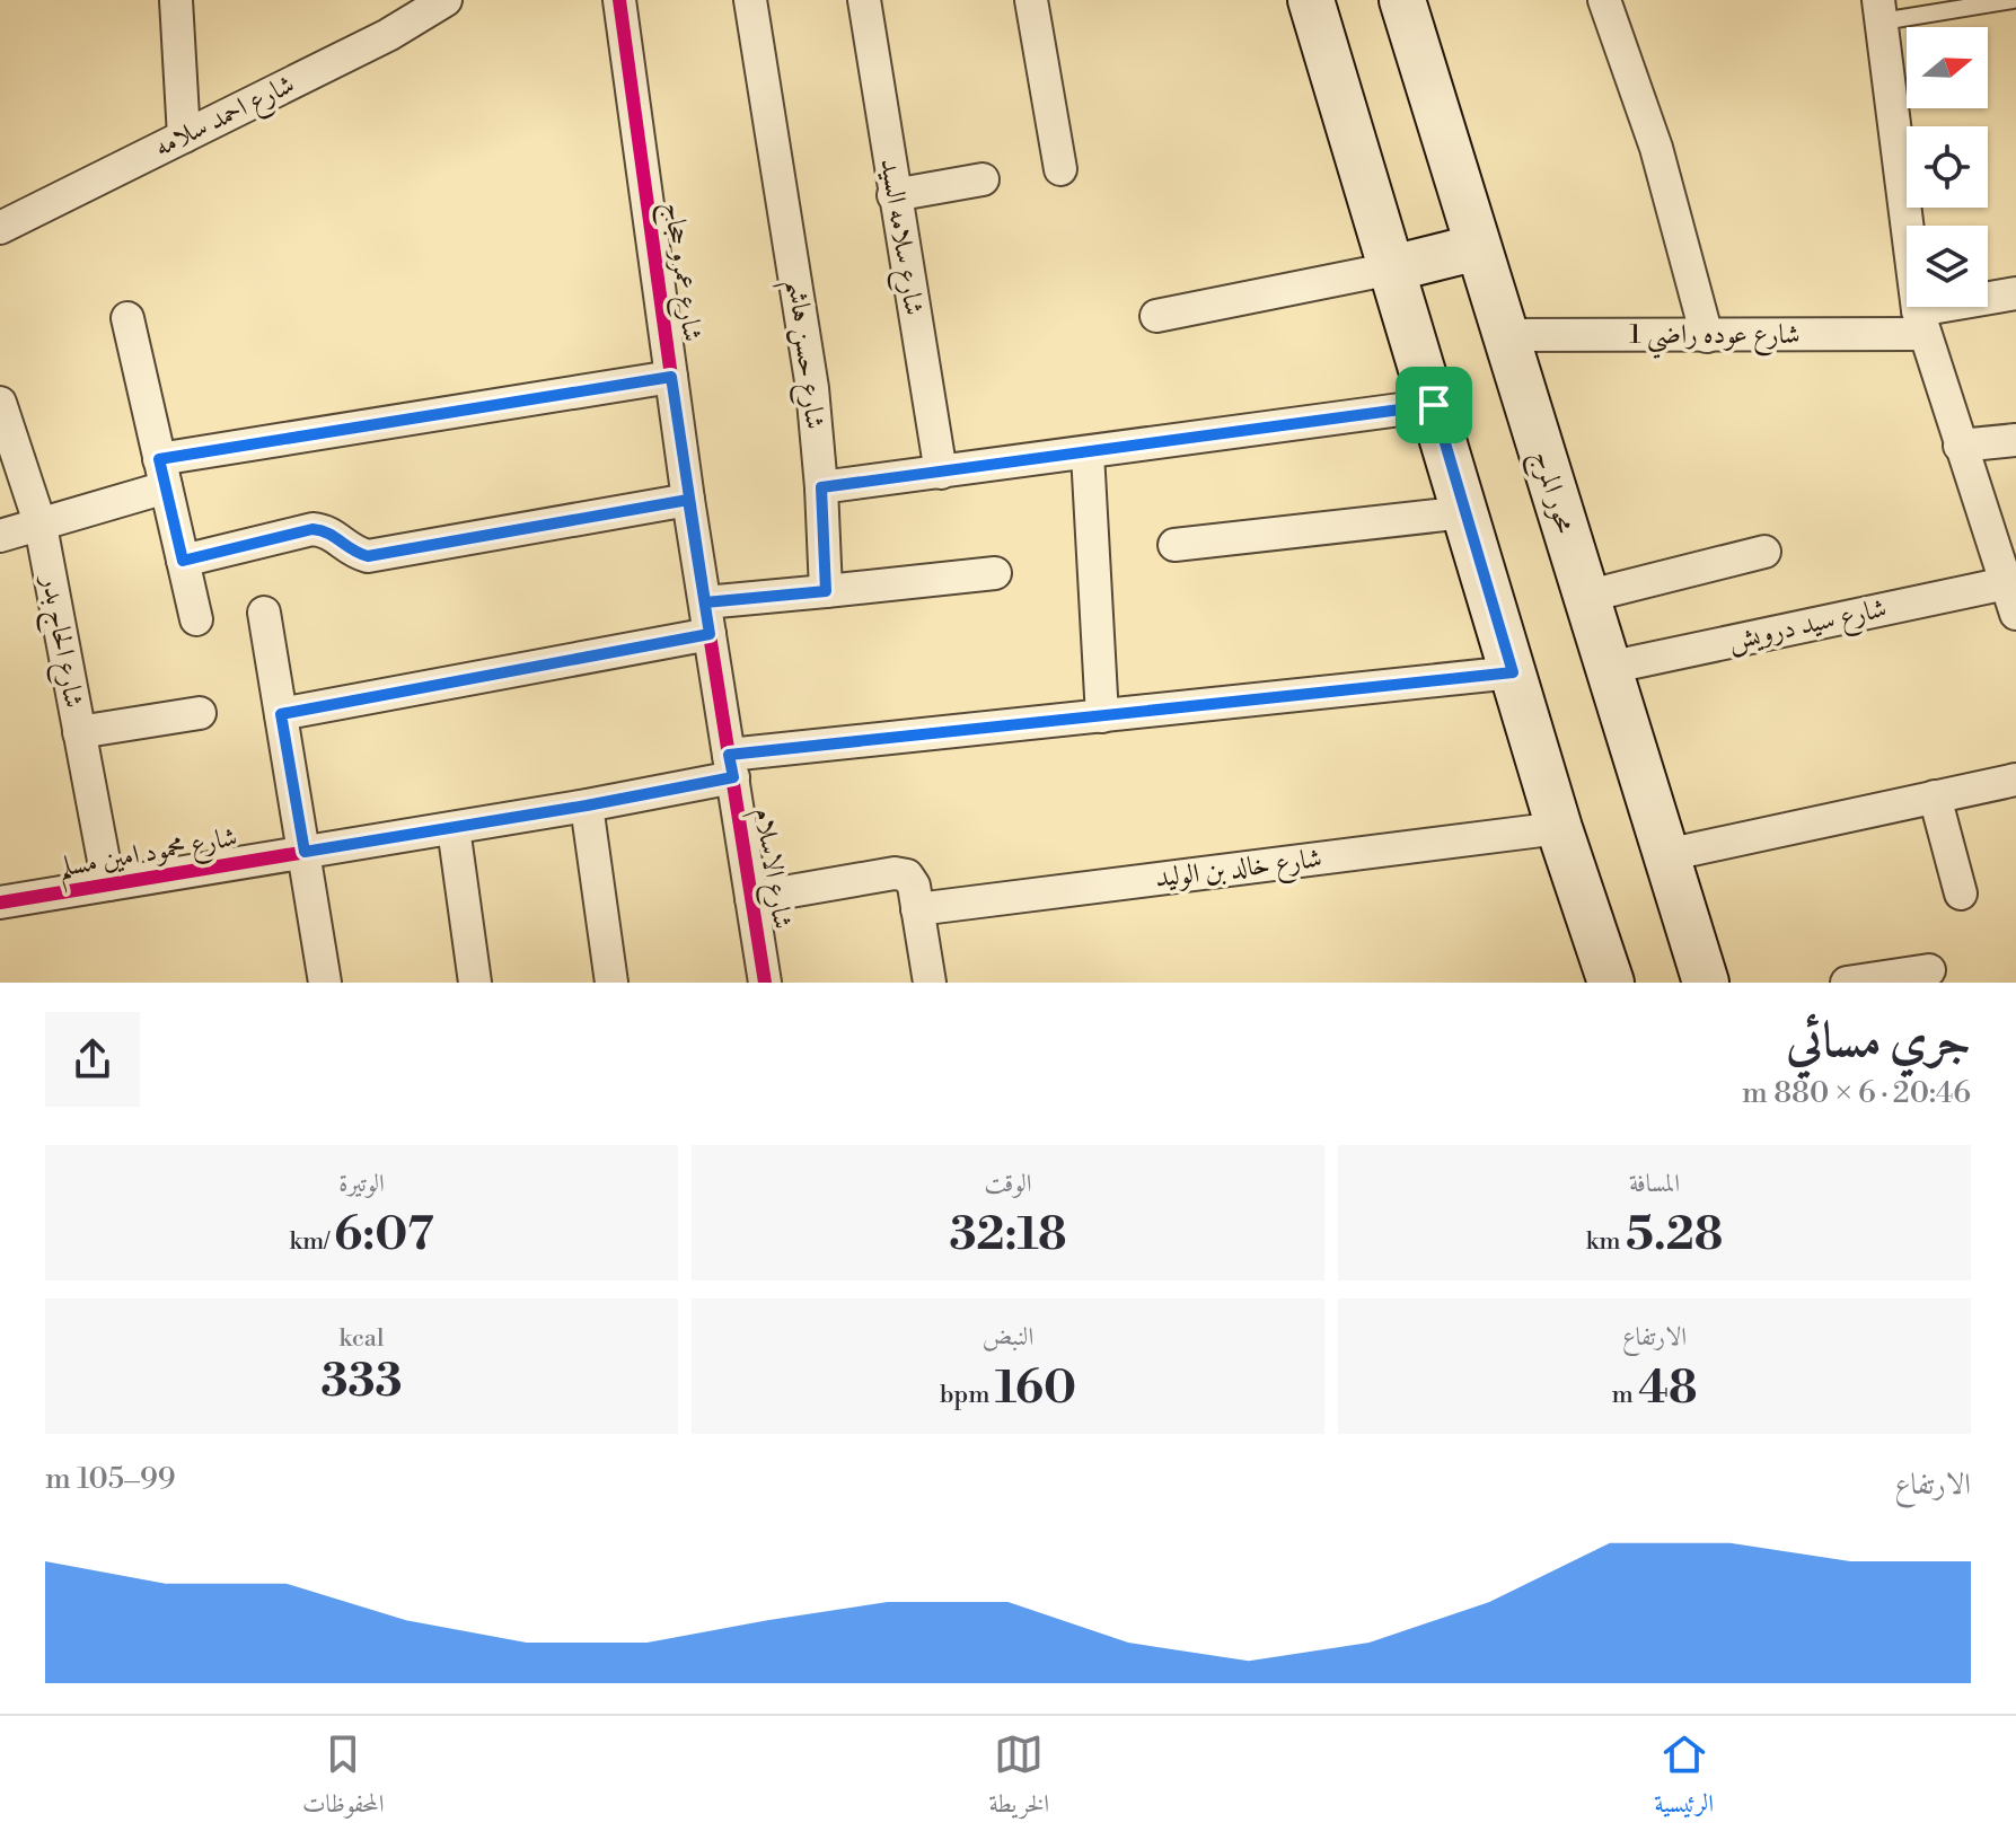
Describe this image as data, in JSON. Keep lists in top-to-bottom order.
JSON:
{
  "streets": {
    "main road": ["محور المرج"],
    "street": [
      "شارع احمد سلامه",
      "شارع سلامه السيد",
      "شارع عمرو حجاج",
      "شارع عوده راضي 1",
      "شارع حسن هاشم",
      "شارع سيد درويش",
      "شارع الحاج بدر",
      "شارع محمود امين مسلم",
      "شارع الاسلام",
      "شارع خالد بن الوليد"
    ]
  },
  "crossings": [
    ["شارع عمرو حجاج", "شارع الاسلام"],
    ["شارع عوده راضي 1", "محور المرج"],
    ["محور المرج", "شارع سيد درويش"],
    ["شارع الحاج بدر", "شارع محمود امين مسلم"],
    ["شارع محمود امين مسلم", "شارع الاسلام"]
  ],
  "north": "right",
  "page": {
    "heading": ["جري مسائي", "20:46 · 6 × 880 m"],
    "stats": [
      ["المسافة", "5.28 km"],
      ["الوقت", "32:18"],
      ["الوتيرة", "6:07 /km"],
      ["الارتفاع", "48 m"],
      ["النبض", "160 bpm"],
      ["kcal", "333"]
    ],
    "chart": ["الارتفاع", "99–105 m"],
    "tabs": ["الرئيسية", "الخريطة", "المحفوظات"]
  }
}
